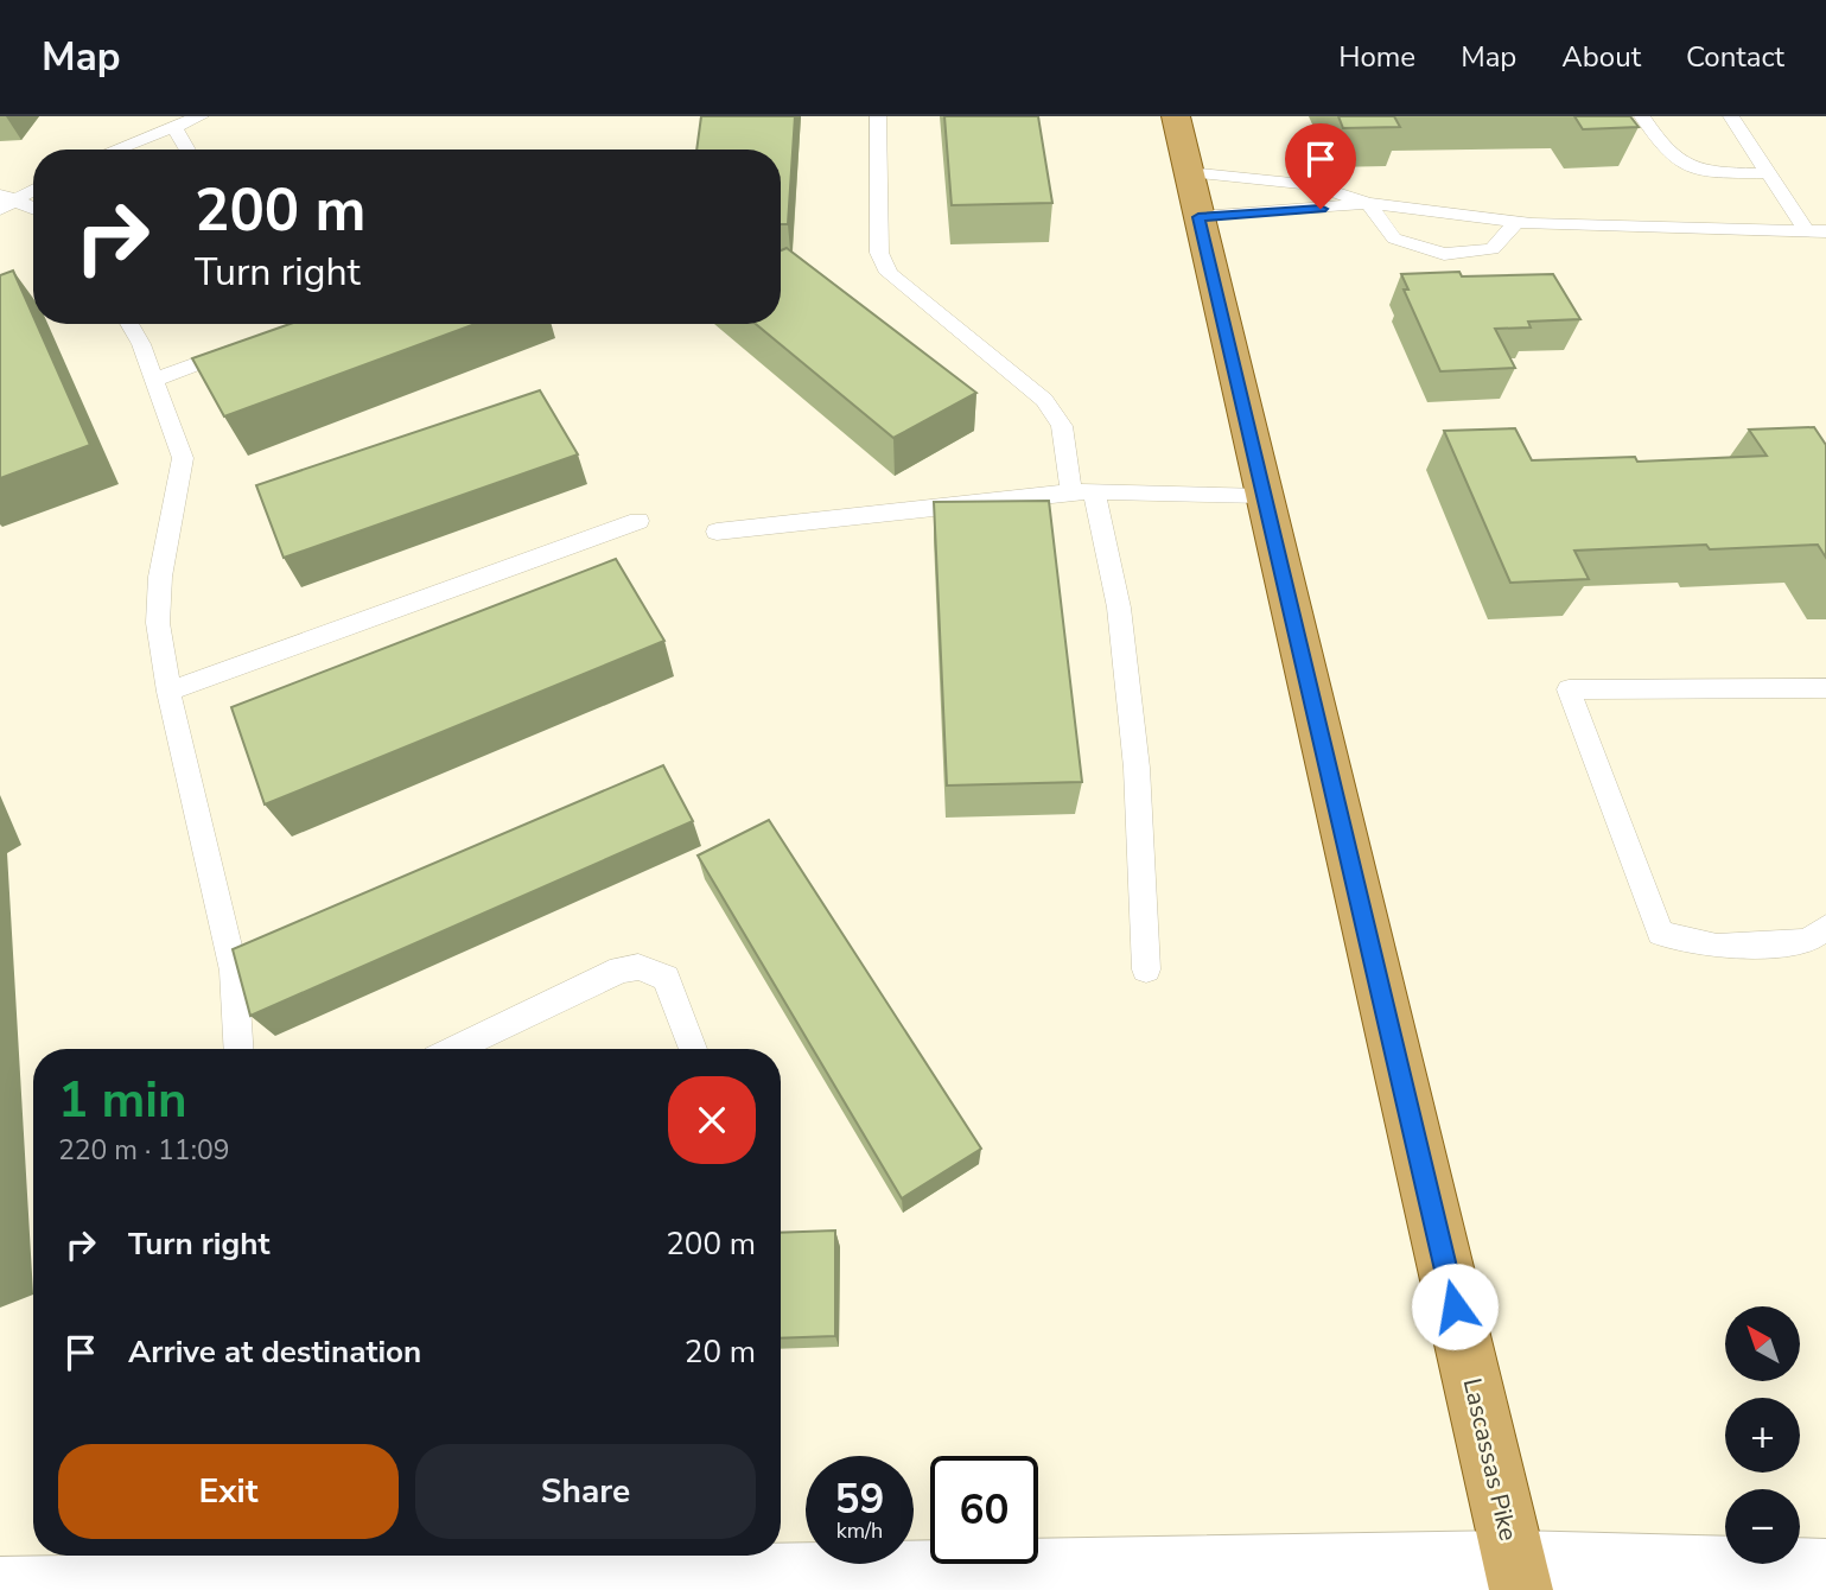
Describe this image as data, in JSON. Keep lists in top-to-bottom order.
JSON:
{
  "streets": {
    "main road": ["Lascassas Pike"]
  },
  "north": "top left",
  "page": {
    "header": "Map",
    "nav": [
      "Home",
      "Map",
      "About",
      "Contact"
    ],
    "turn": ["200 m", "Turn right"],
    "heading": ["1 min", "220 m · 11:09"],
    "list": [
      {
        "name": "Turn right",
        "value": "200 m"
      },
      {
        "name": "Arrive at destination",
        "value": "20 m"
      }
    ],
    "map_buttons": ["+", "−"],
    "buttons": ["Exit", "Share"],
    "speed": "59 km/h",
    "limit": "60"
  }
}
